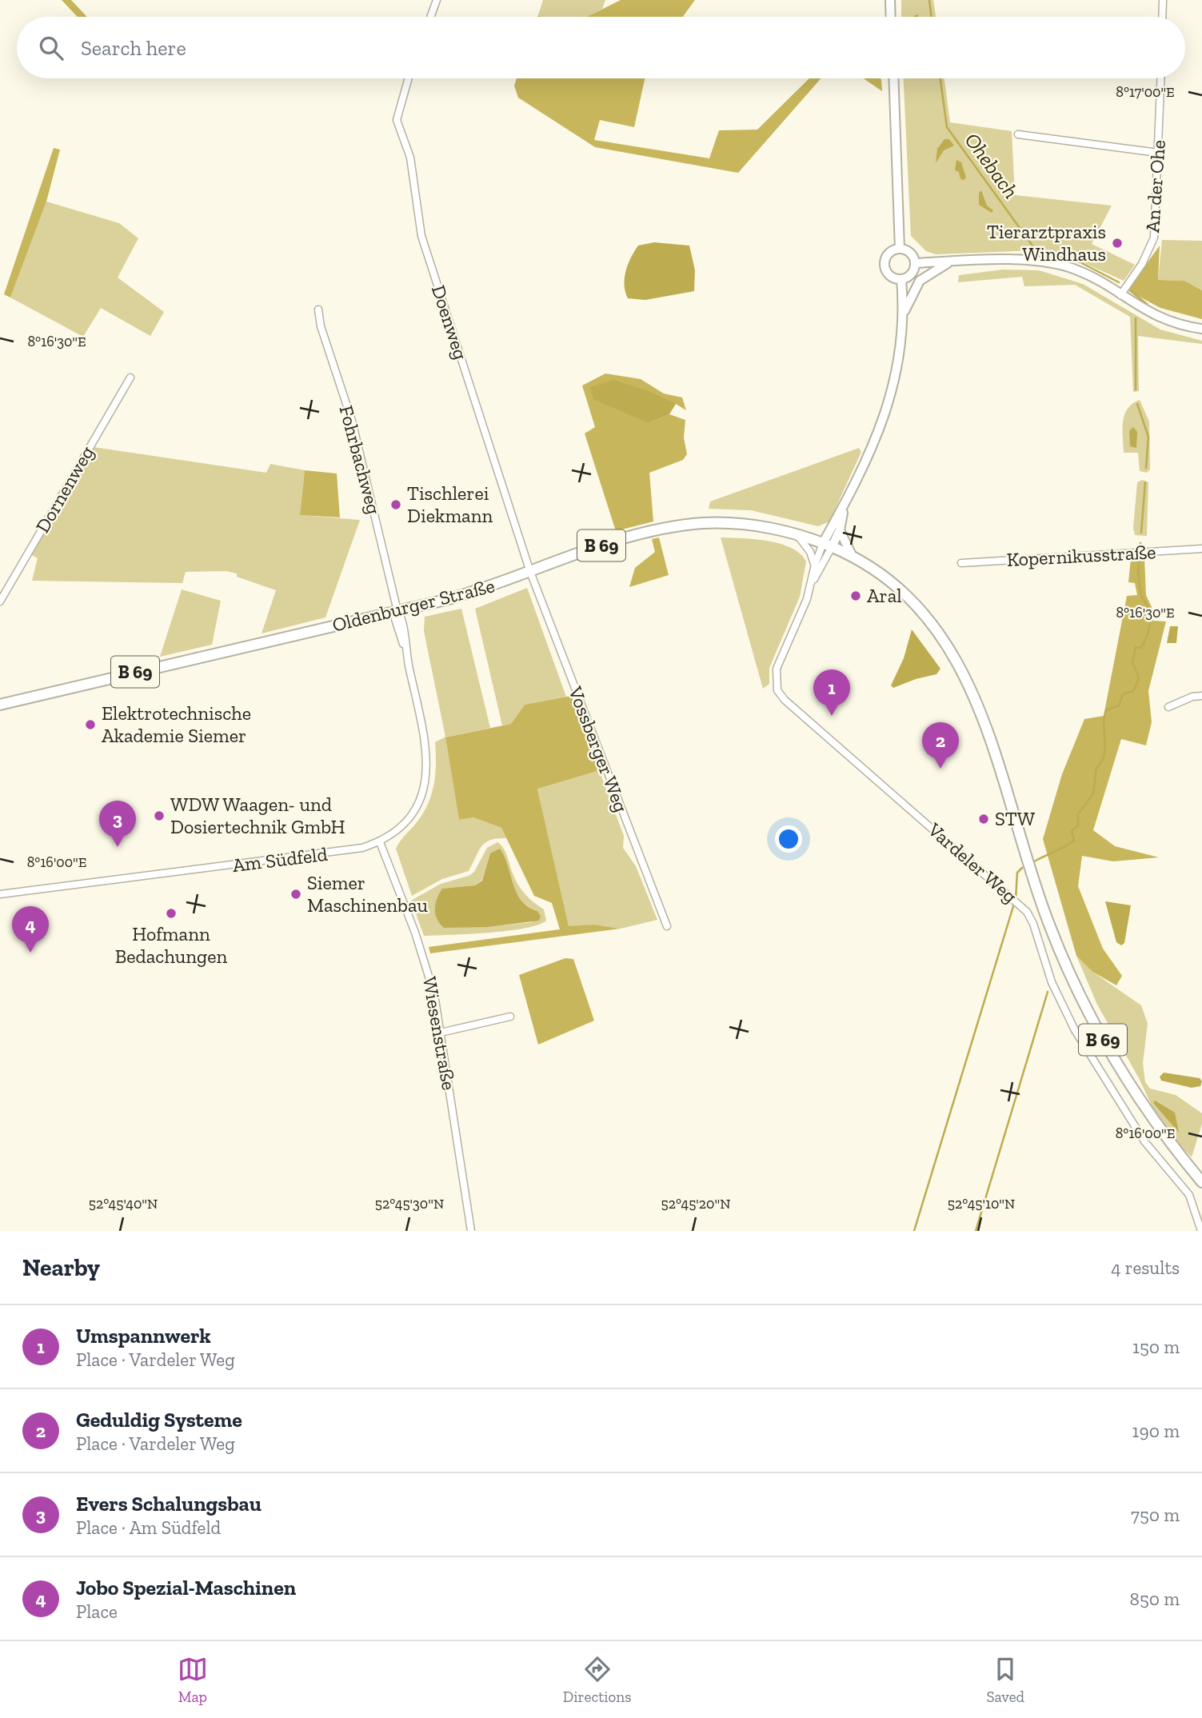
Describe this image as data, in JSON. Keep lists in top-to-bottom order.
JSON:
{
  "streets": {
    "main road": ["B 69", "Oldenburger Straße"],
    "street": [
      "An der Ohe",
      "Doenweg",
      "Fohrbachweg",
      "Dornenweg",
      "Kopernikusstraße",
      "Vossberger Weg",
      "Am Südfeld",
      "Vardeler Weg",
      "Wiesenstraße"
    ]
  },
  "crossings": [
    ["Doenweg", "Oldenburger Straße"],
    ["Doenweg", "Vossberger Weg"],
    ["Fohrbachweg", "Oldenburger Straße"],
    ["Fohrbachweg", "Am Südfeld"],
    ["B 69", "Oldenburger Straße"],
    ["B 69", "Vardeler Weg"],
    ["Oldenburger Straße", "Vossberger Weg"],
    ["Oldenburger Straße", "Am Südfeld"],
    ["Oldenburger Straße", "Vardeler Weg"],
    ["Am Südfeld", "Wiesenstraße"]
  ],
  "water": ["Ohebach"],
  "places": [
    "Tierarztpraxis Windhaus",
    "Tischlerei Diekmann",
    "Aral",
    "Elektrotechnische Akademie Siemer",
    "WDW Waagen- und Dosiertechnik GmbH",
    "STW",
    "Siemer Maschinenbau",
    "Hofmann Bedachungen"
  ],
  "page": {
    "search": "Search here",
    "pins": [
      "1",
      "2",
      "3",
      "4"
    ],
    "heading": ["Nearby", "4 results"],
    "list": [
      {
        "mark": "1",
        "name": "Umspannwerk",
        "note": "Place · Vardeler Weg",
        "value": "150 m"
      },
      {
        "mark": "2",
        "name": "Geduldig Systeme",
        "note": "Place · Vardeler Weg",
        "value": "190 m"
      },
      {
        "mark": "3",
        "name": "Evers Schalungsbau",
        "note": "Place · Am Südfeld",
        "value": "750 m"
      },
      {
        "mark": "4",
        "name": "Jobo Spezial-Maschinen",
        "note": "Place",
        "value": "850 m"
      }
    ],
    "nav": ["Map", "Directions", "Saved"]
  },
  "coordinates": [
    "8°17'00\"E",
    "8°16'30\"E",
    "8°16'00\"E",
    "52°45'40\"N",
    "52°45'30\"N",
    "52°45'20\"N",
    "52°45'10\"N"
  ]
}
